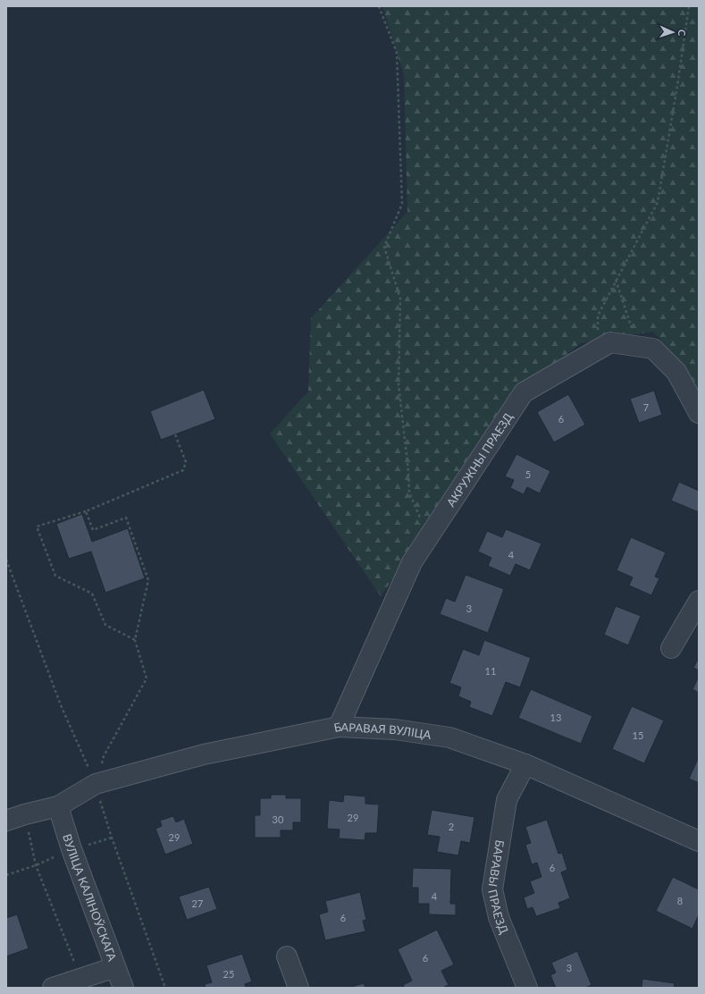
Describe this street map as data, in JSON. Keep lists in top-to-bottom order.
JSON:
{
  "streets": {
    "street": [
      "АКРУЖНЫ ПРАЕЗД",
      "БАРАВАЯ ВУЛІЦА",
      "БАРАВЫ ПРАЕЗД",
      "ВУЛІЦА КАЛІНОЎСКАГА"
    ]
  },
  "crossings": [
    ["АКРУЖНЫ ПРАЕЗД", "БАРАВАЯ ВУЛІЦА"],
    ["БАРАВАЯ ВУЛІЦА", "БАРАВЫ ПРАЕЗД"],
    ["БАРАВАЯ ВУЛІЦА", "ВУЛІЦА КАЛІНОЎСКАГА"]
  ],
  "house_numbers": [
    "7",
    "6",
    "5",
    "4",
    "3",
    "11",
    "13",
    "15",
    "29",
    "30",
    "2",
    "29",
    "6",
    "4",
    "8",
    "27",
    "6",
    "6",
    "3",
    "25"
  ],
  "north": "right"
}
